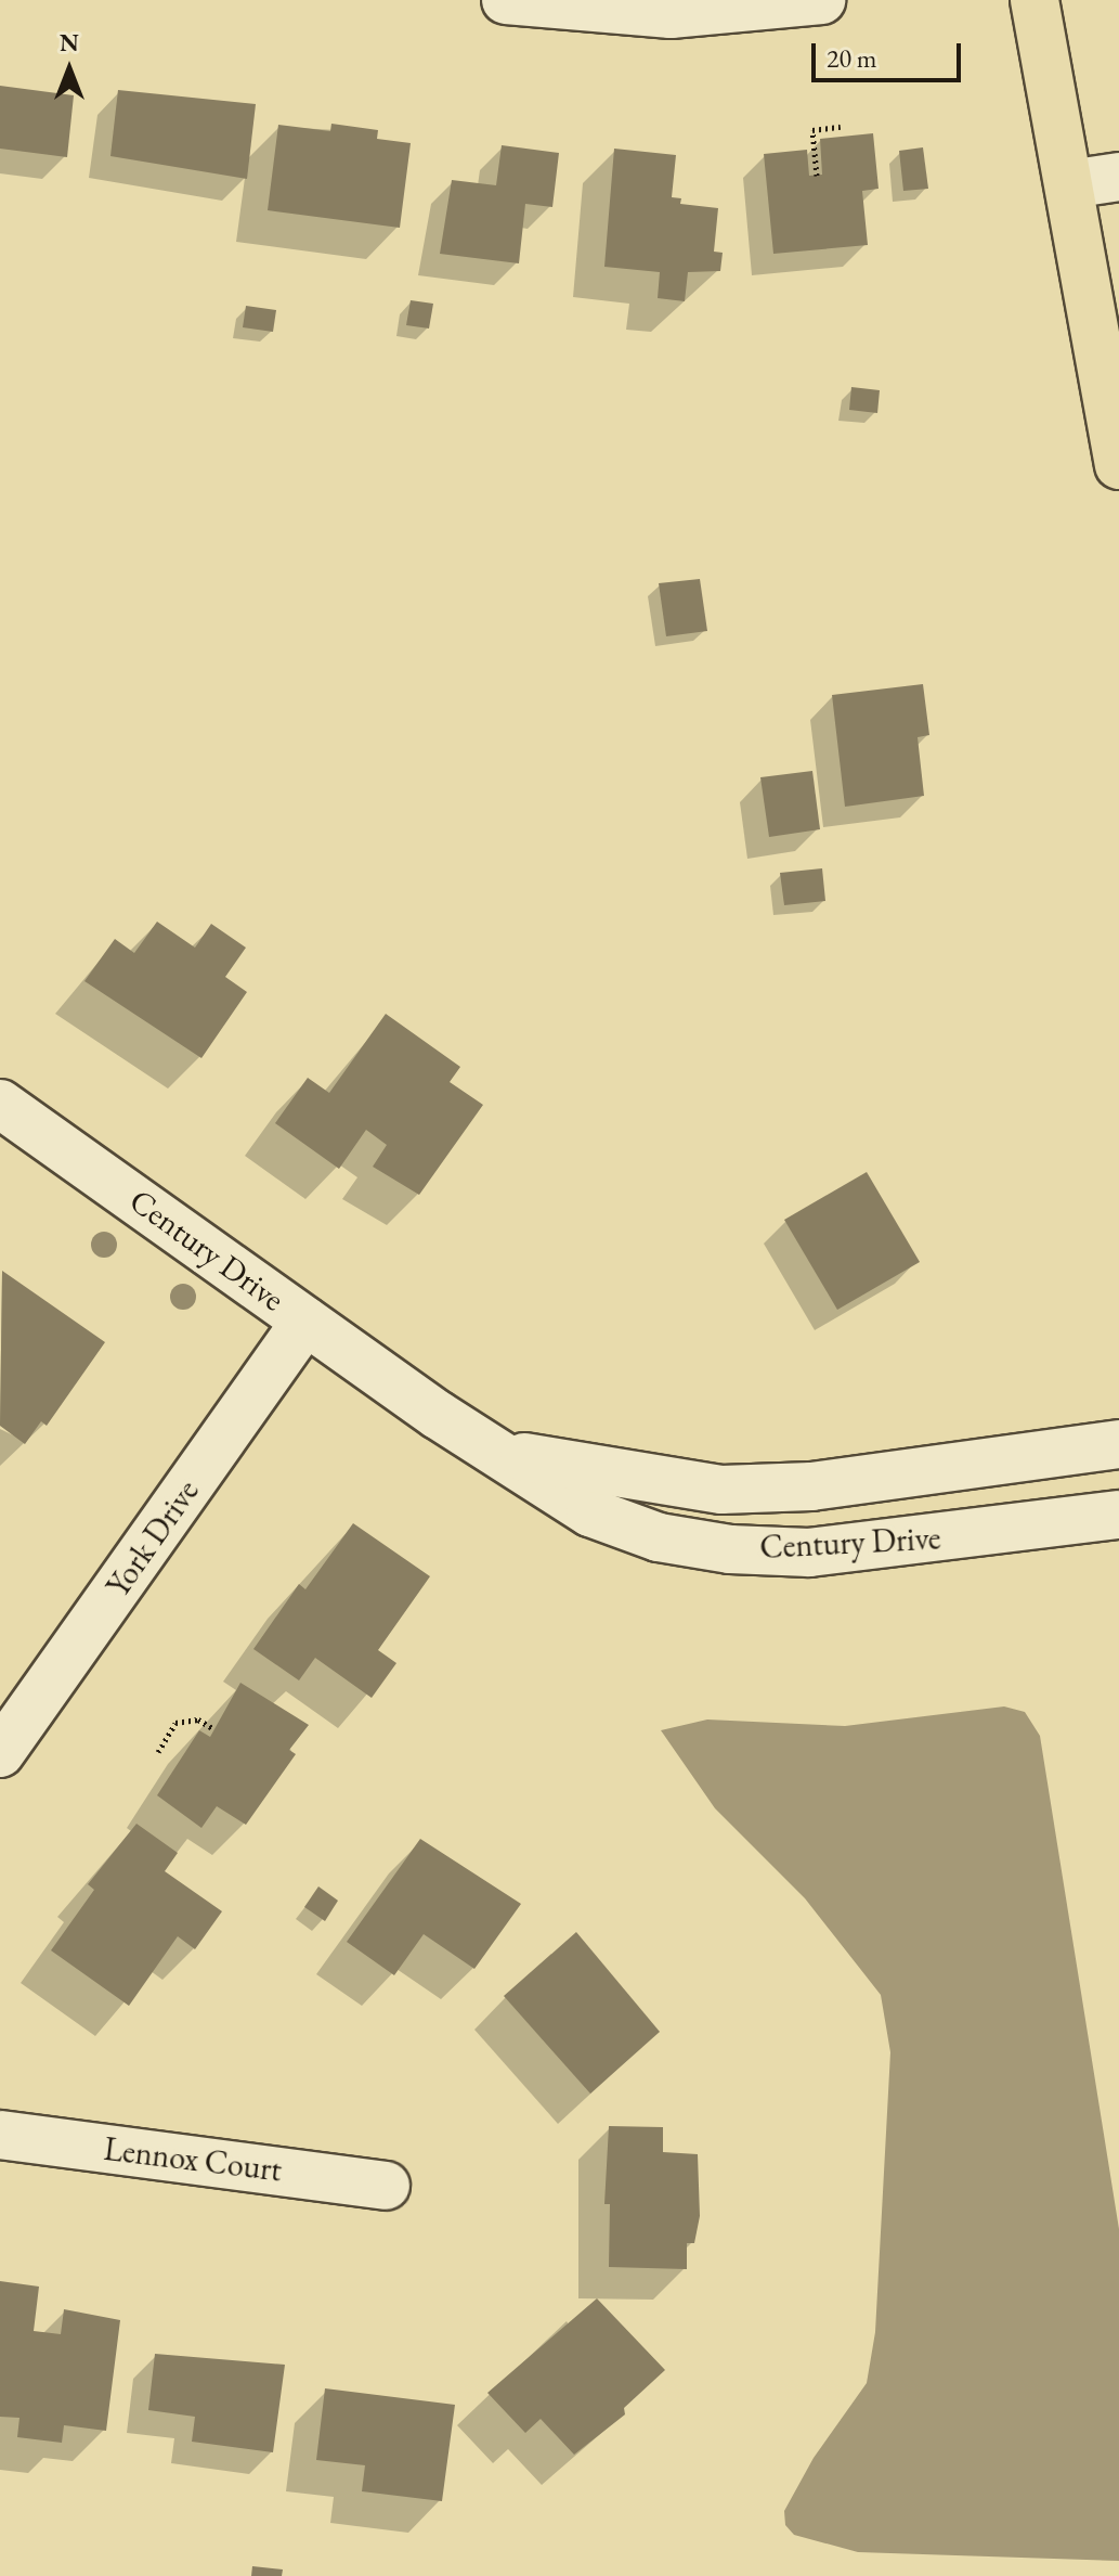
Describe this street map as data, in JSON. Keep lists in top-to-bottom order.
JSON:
{
  "streets": {
    "street": ["Century Drive", "York Drive", "Lennox Court"]
  },
  "crossings": [
    ["Century Drive", "York Drive"]
  ],
  "scale_bar": "20 m",
  "north": "top"
}
